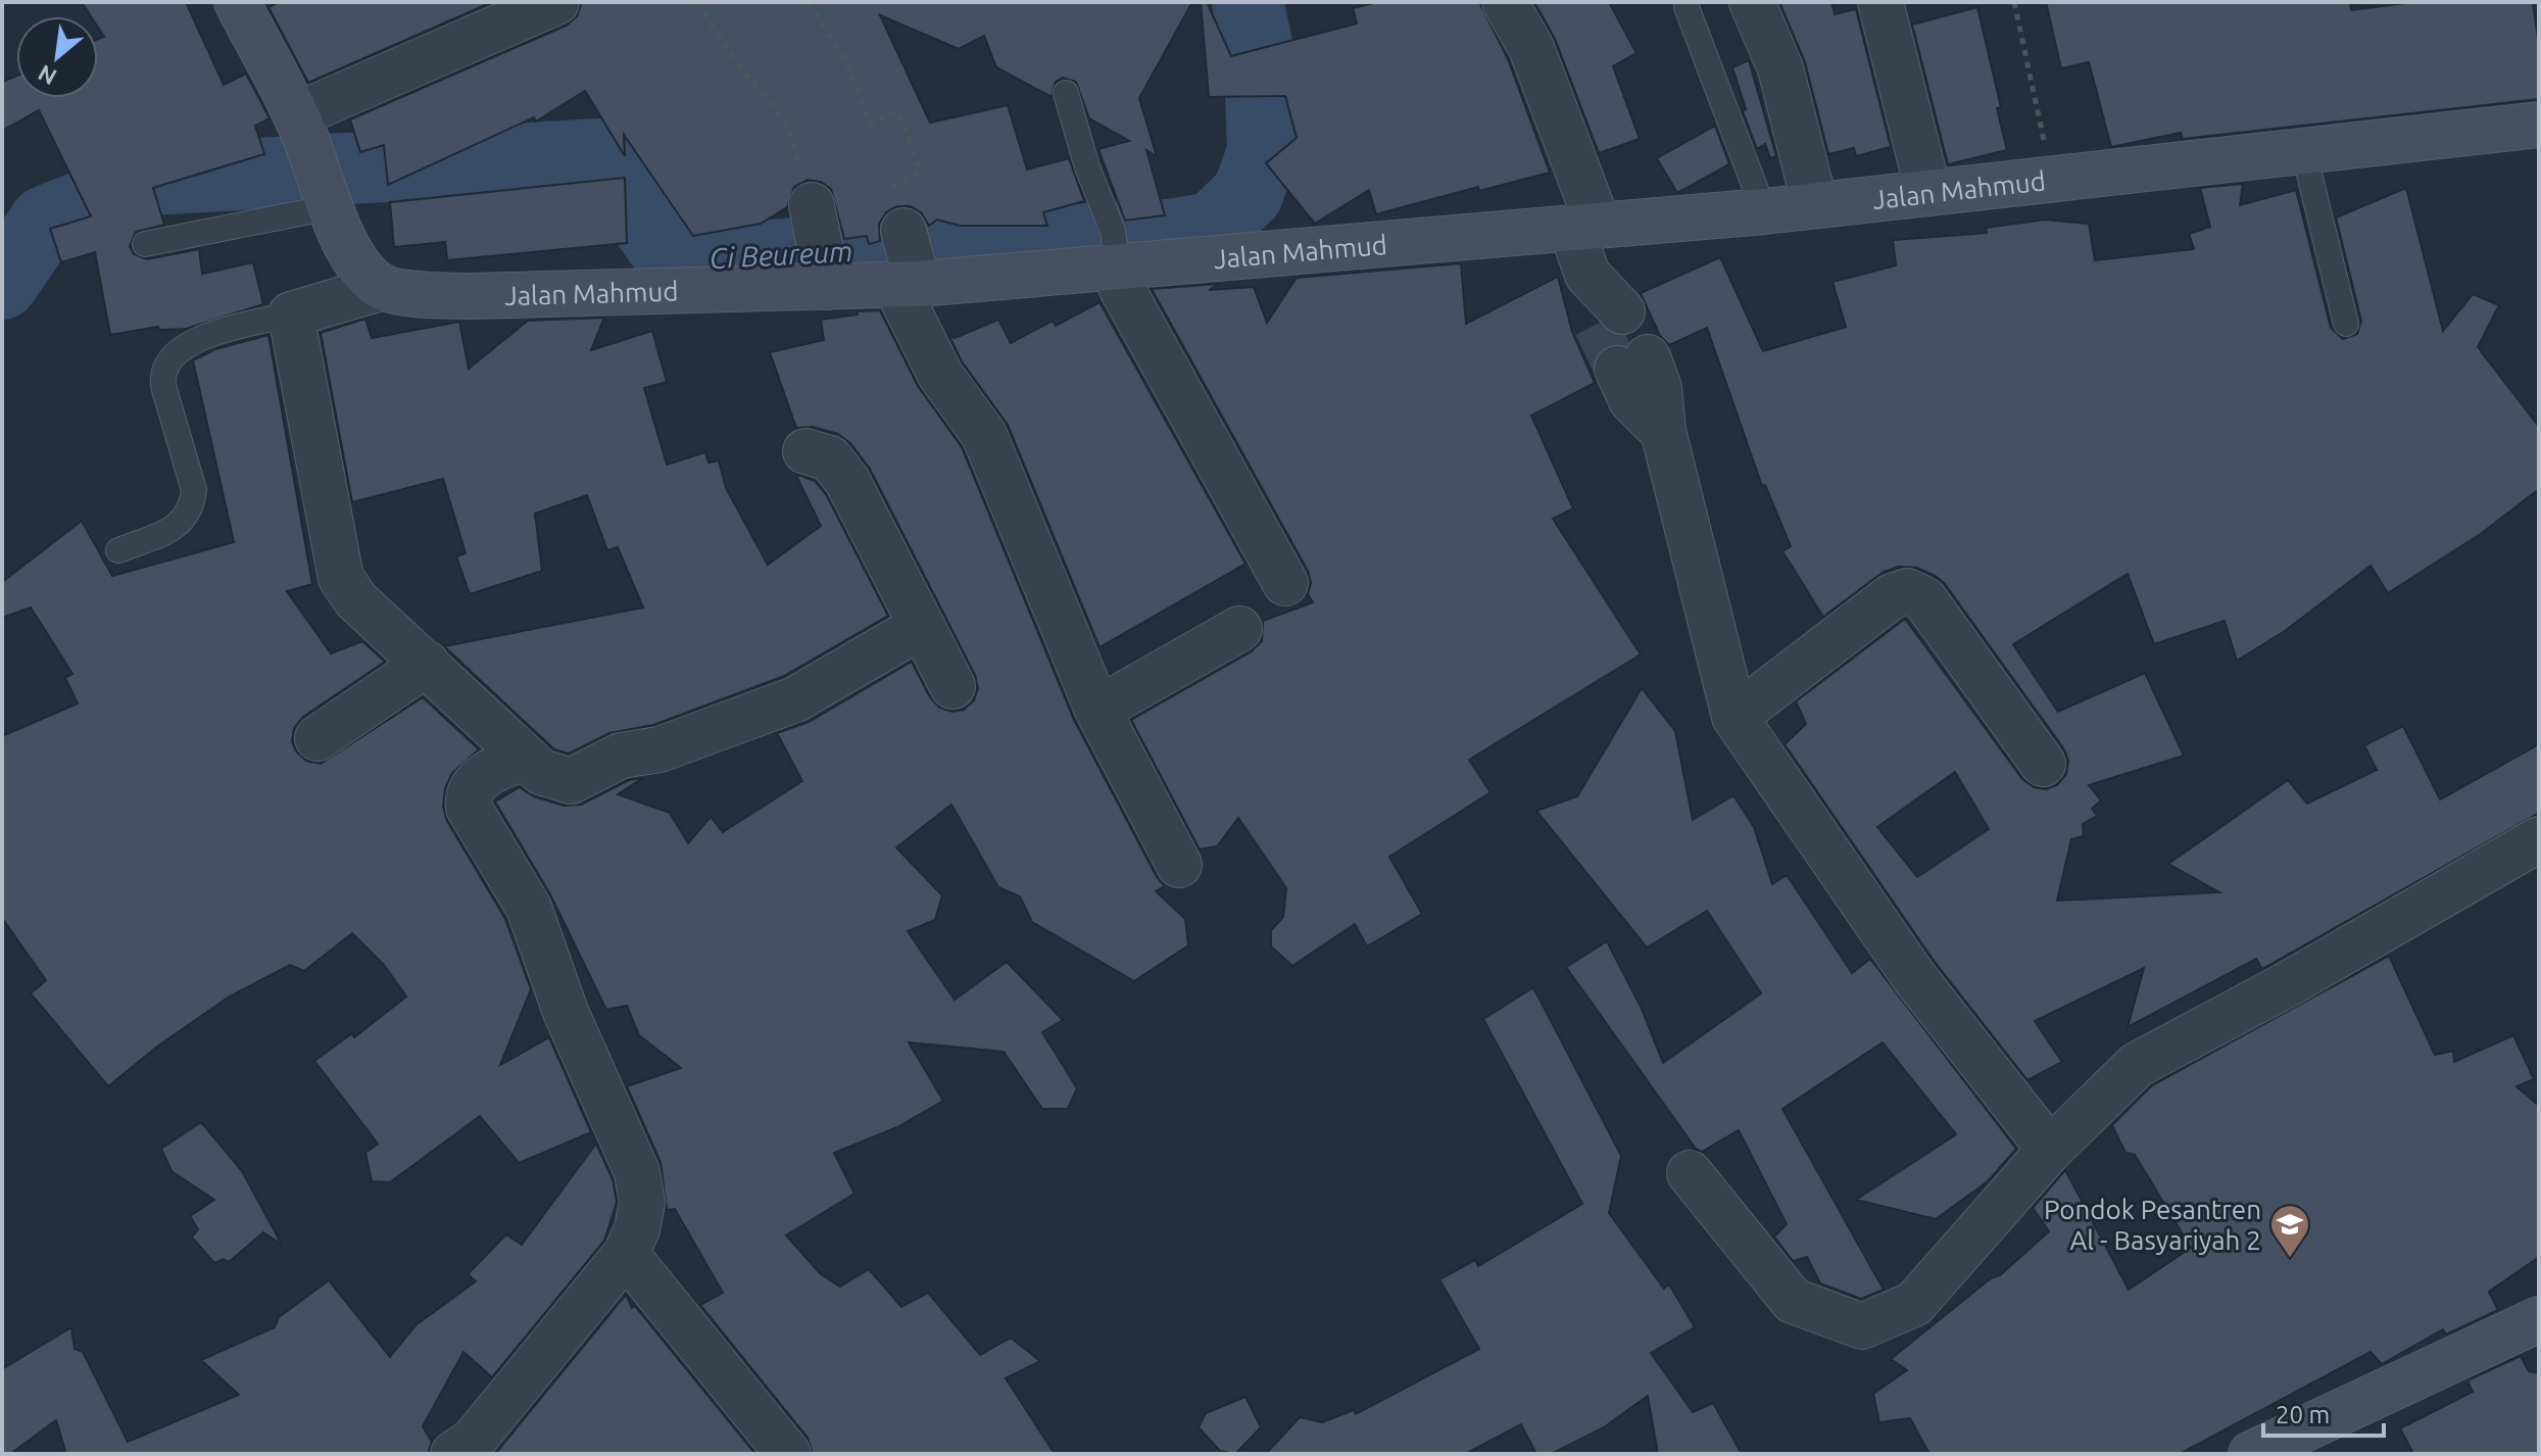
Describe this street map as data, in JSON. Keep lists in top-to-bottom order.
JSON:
{
  "streets": {
    "street": ["Jalan Mahmud"]
  },
  "water": ["Ci Beureum"],
  "places": {
    "school or university": ["Pondok Pesantren Al - Basyariyah 2"]
  },
  "scale_bar": "20 m",
  "north": "bottom left"
}
